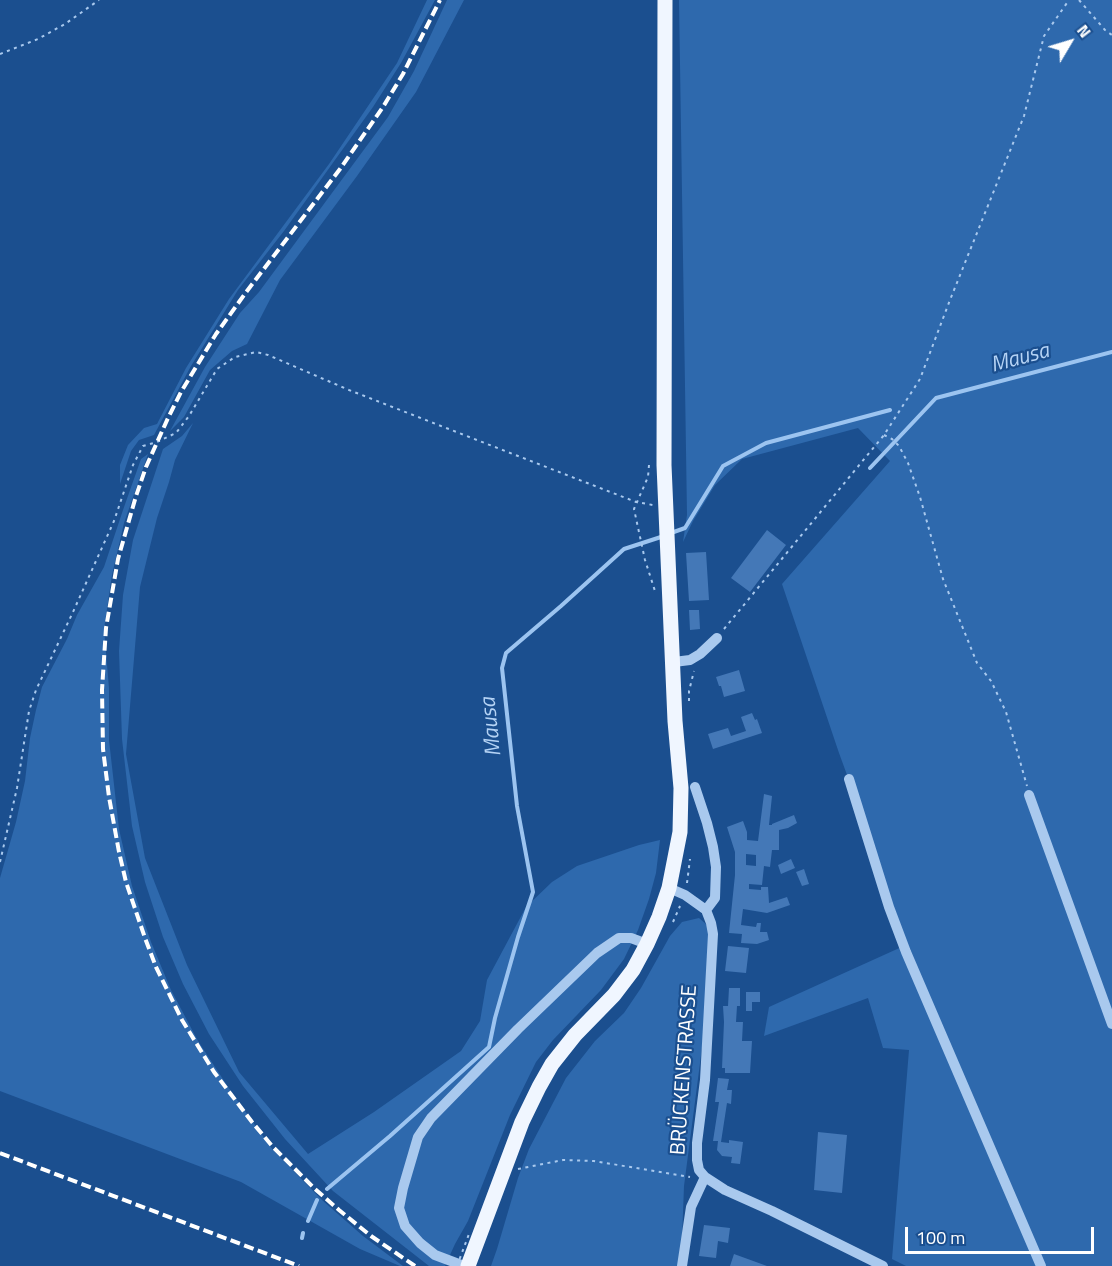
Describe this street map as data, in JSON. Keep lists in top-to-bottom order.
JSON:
{
  "streets": {
    "street": ["BRÜCKENSTRASSE"]
  },
  "water": ["Mausa"],
  "scale_bar": "100 m",
  "north": "top right"
}
